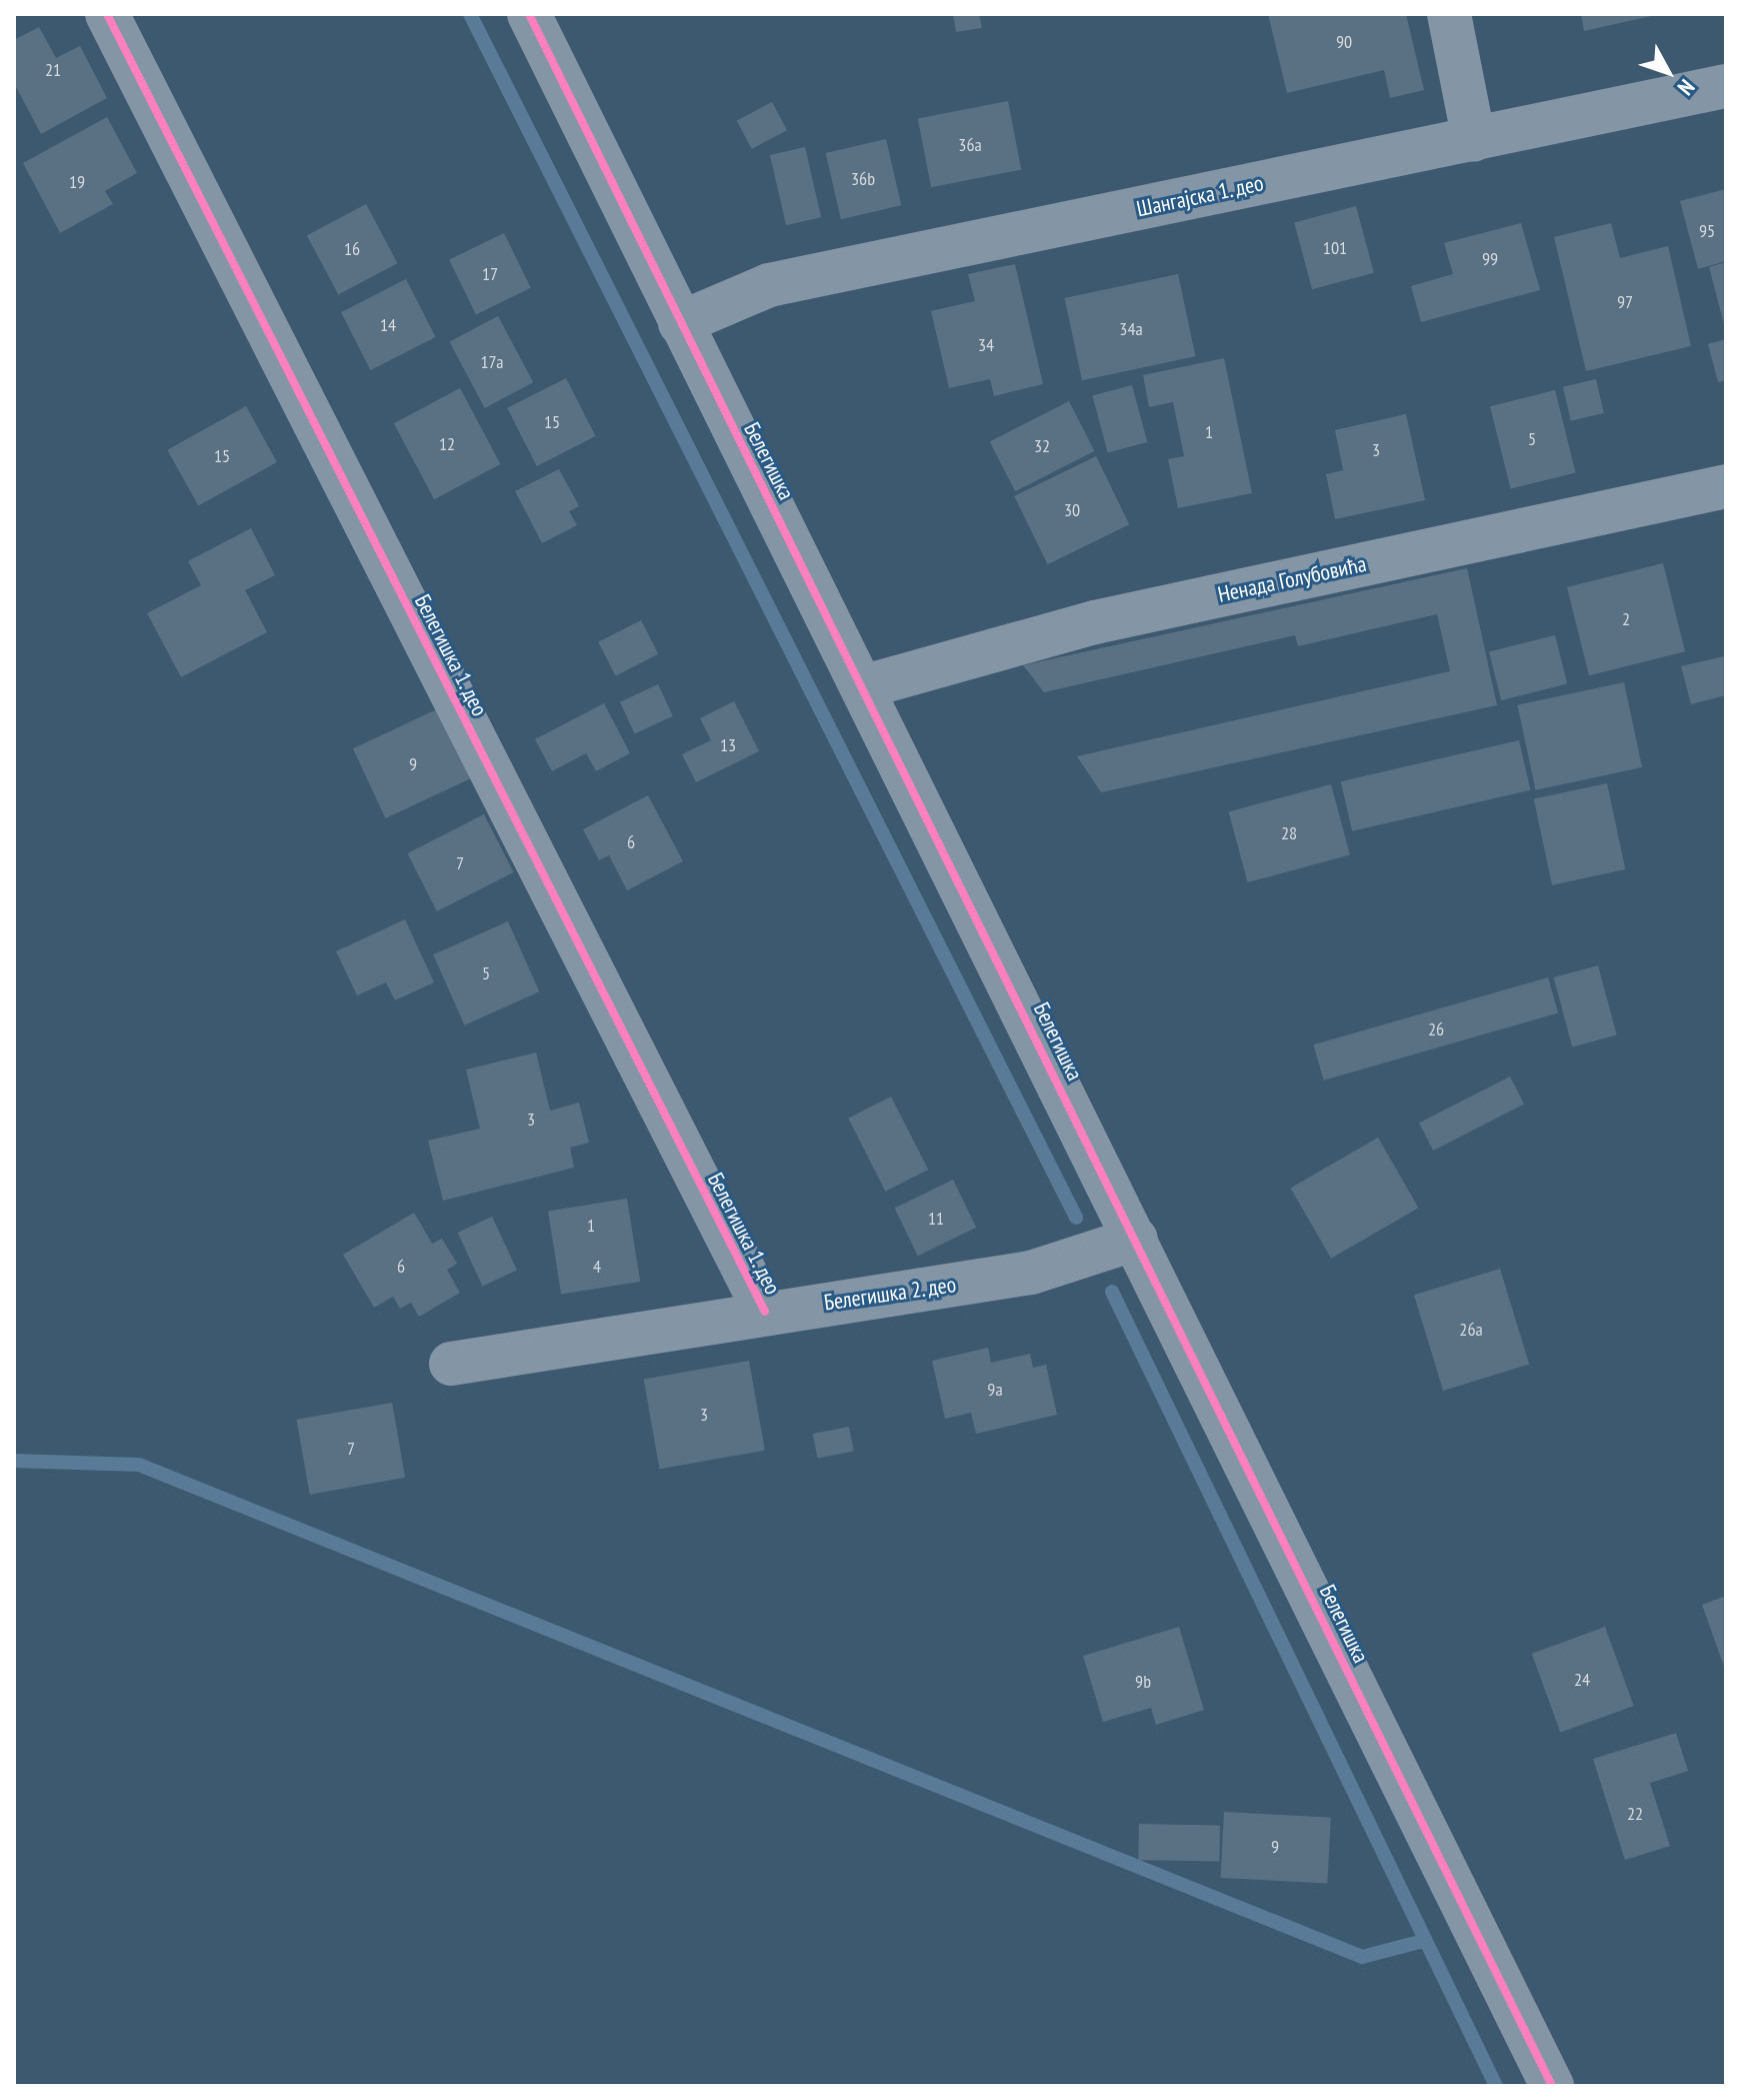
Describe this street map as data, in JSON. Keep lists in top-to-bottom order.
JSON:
{
  "streets": {
    "street": [
      "Шангајска 1. део",
      "Белегишка",
      "Ненада Голубовића",
      "Белегишка 1. део",
      "Белегишка 2. део"
    ]
  },
  "crossings": [
    ["Шангајска 1. део", "Белегишка"],
    ["Белегишка", "Ненада Голубовића"],
    ["Белегишка", "Белегишка 2. део"],
    ["Белегишка 1. део", "Белегишка 2. део"]
  ],
  "house_numbers": [
    "90",
    "21",
    "36a",
    "36b",
    "19",
    "95",
    "101",
    "16",
    "99",
    "17",
    "97",
    "14",
    "34a",
    "34",
    "17a",
    "15",
    "1",
    "5",
    "12",
    "32",
    "3",
    "15",
    "30",
    "2",
    "13",
    "9",
    "28",
    "6",
    "7",
    "5",
    "26",
    "3",
    "11",
    "1",
    "6",
    "4",
    "26a",
    "9a",
    "3",
    "7",
    "24",
    "9b",
    "22",
    "9"
  ],
  "north": "bottom right"
}
